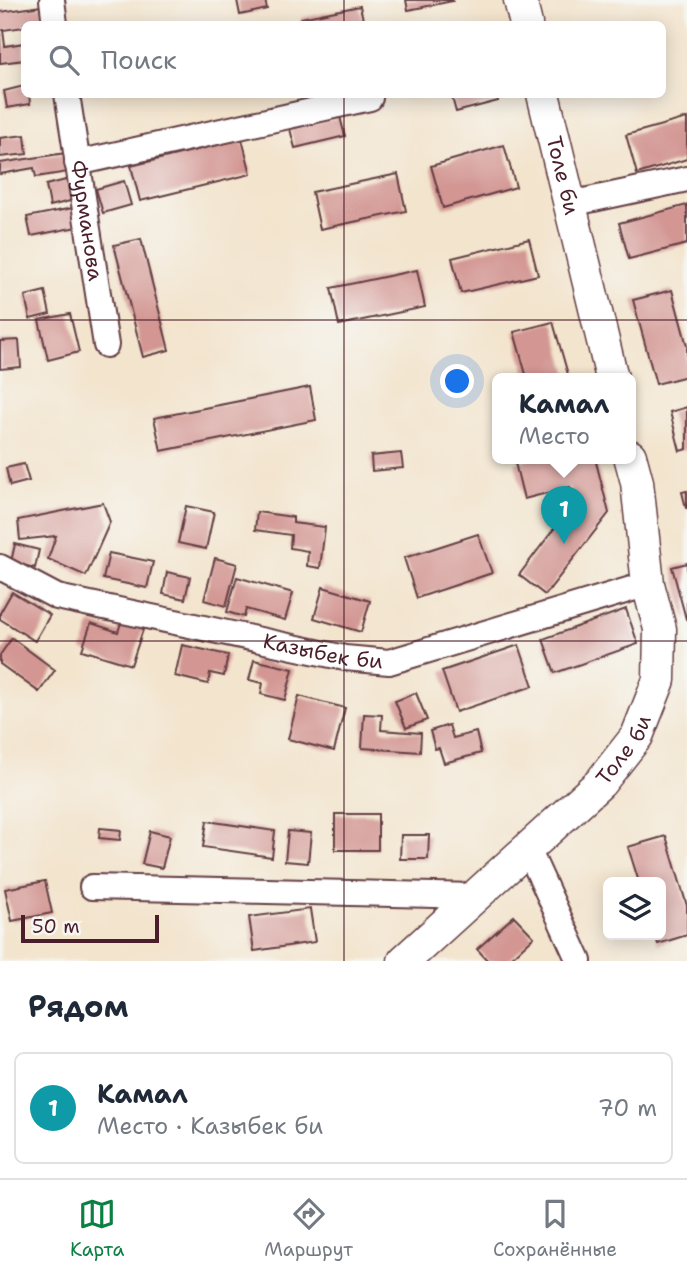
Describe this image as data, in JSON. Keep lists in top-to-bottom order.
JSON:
{
  "streets": {
    "main road": ["Толе би"],
    "street": ["Фурманова", "Казыбек би"]
  },
  "crossings": [
    ["Толе би", "Казыбек би"]
  ],
  "scale_bar": "50 m",
  "page": {
    "search": "Поиск",
    "popup": ["Камал", "Место"],
    "pins": "1",
    "scale": "50 m",
    "heading": "Рядом",
    "list": [
      {
        "mark": "1",
        "name": "Камал",
        "note": "Место · Казыбек би",
        "value": "70 m"
      }
    ],
    "nav": ["Карта", "Маршрут", "Сохранённые"]
  }
}
